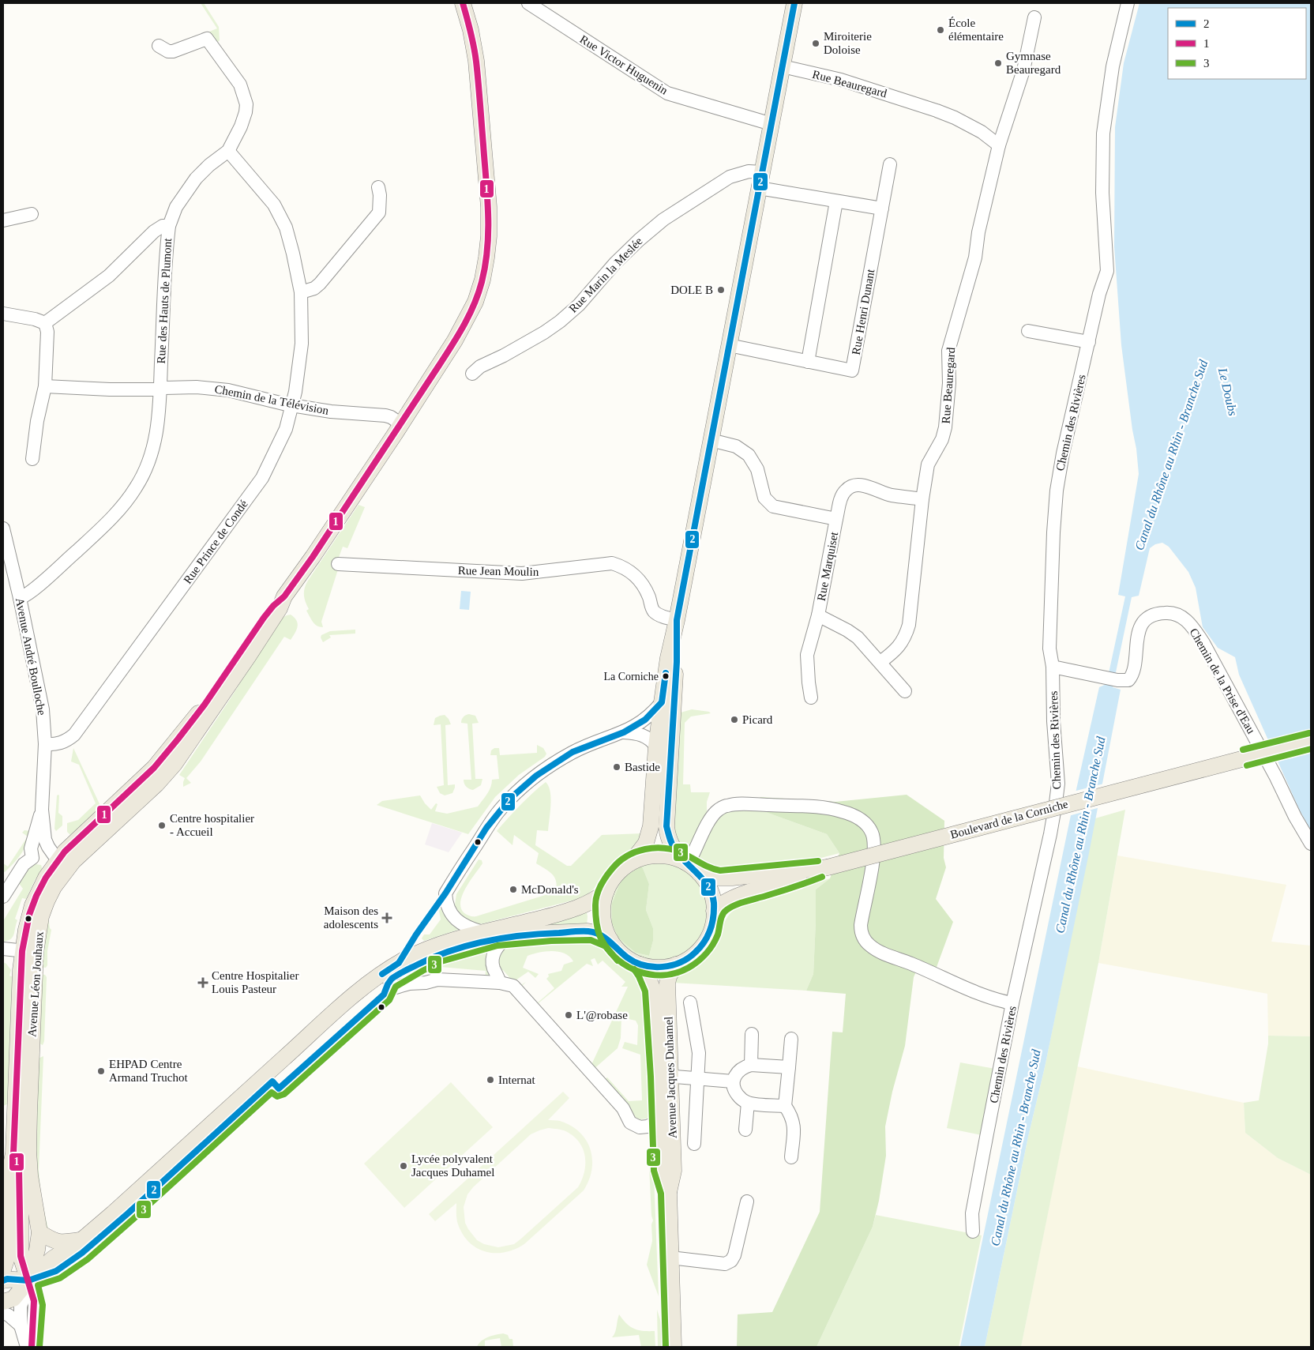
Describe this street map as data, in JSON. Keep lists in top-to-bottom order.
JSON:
{
  "streets": {
    "main road": ["Boulevard de la Corniche", "Avenue Léon Jouhaux", "Avenue Jacques Duhamel"],
    "street": [
      "Rue Victor Huguenin",
      "Rue Beauregard",
      "Rue Marin la Meslée",
      "Rue des Hauts de Plumont",
      "Rue Henri Dunant",
      "Chemin de la Télévision",
      "Chemin des Rivières",
      "Rue Prince de Condé",
      "Rue Marquiset",
      "Rue Jean Moulin",
      "Avenue André Boulloche",
      "Chemin de la Prise d'Eau"
    ]
  },
  "crossings": [
    ["Rue Beauregard", "Rue Marquiset"],
    ["Rue des Hauts de Plumont", "Chemin de la Télévision"],
    ["Rue des Hauts de Plumont", "Rue Prince de Condé"],
    ["Rue des Hauts de Plumont", "Avenue André Boulloche"],
    ["Chemin de la Télévision", "Rue Prince de Condé"],
    ["Chemin de la Télévision", "Avenue Léon Jouhaux"],
    ["Chemin des Rivières", "Chemin de la Prise d'Eau"],
    ["Rue Prince de Condé", "Avenue André Boulloche"],
    ["Boulevard de la Corniche", "Avenue Jacques Duhamel"]
  ],
  "water": ["Le Doubs", "Canal du Rhône au Rhin - Branche Sud"],
  "places": {
    "other": [
      "École élémentaire",
      "Miroiterie Doloise",
      "Gymnase Beauregard",
      "DOLE B",
      "La Corniche",
      "Picard",
      "Bastide",
      "Centre hospitalier - Accueil",
      "McDonald's",
      "L'@robase",
      "EHPAD Centre Armand Truchot",
      "Internat",
      "Lycée polyvalent Jacques Duhamel"
    ],
    "health": ["Maison des adolescents", "Centre Hospitalier Louis Pasteur"]
  },
  "lines": ["transit line 2", "transit line 1", "transit line 3"],
  "legend": ["2", "1", "3"]
}
